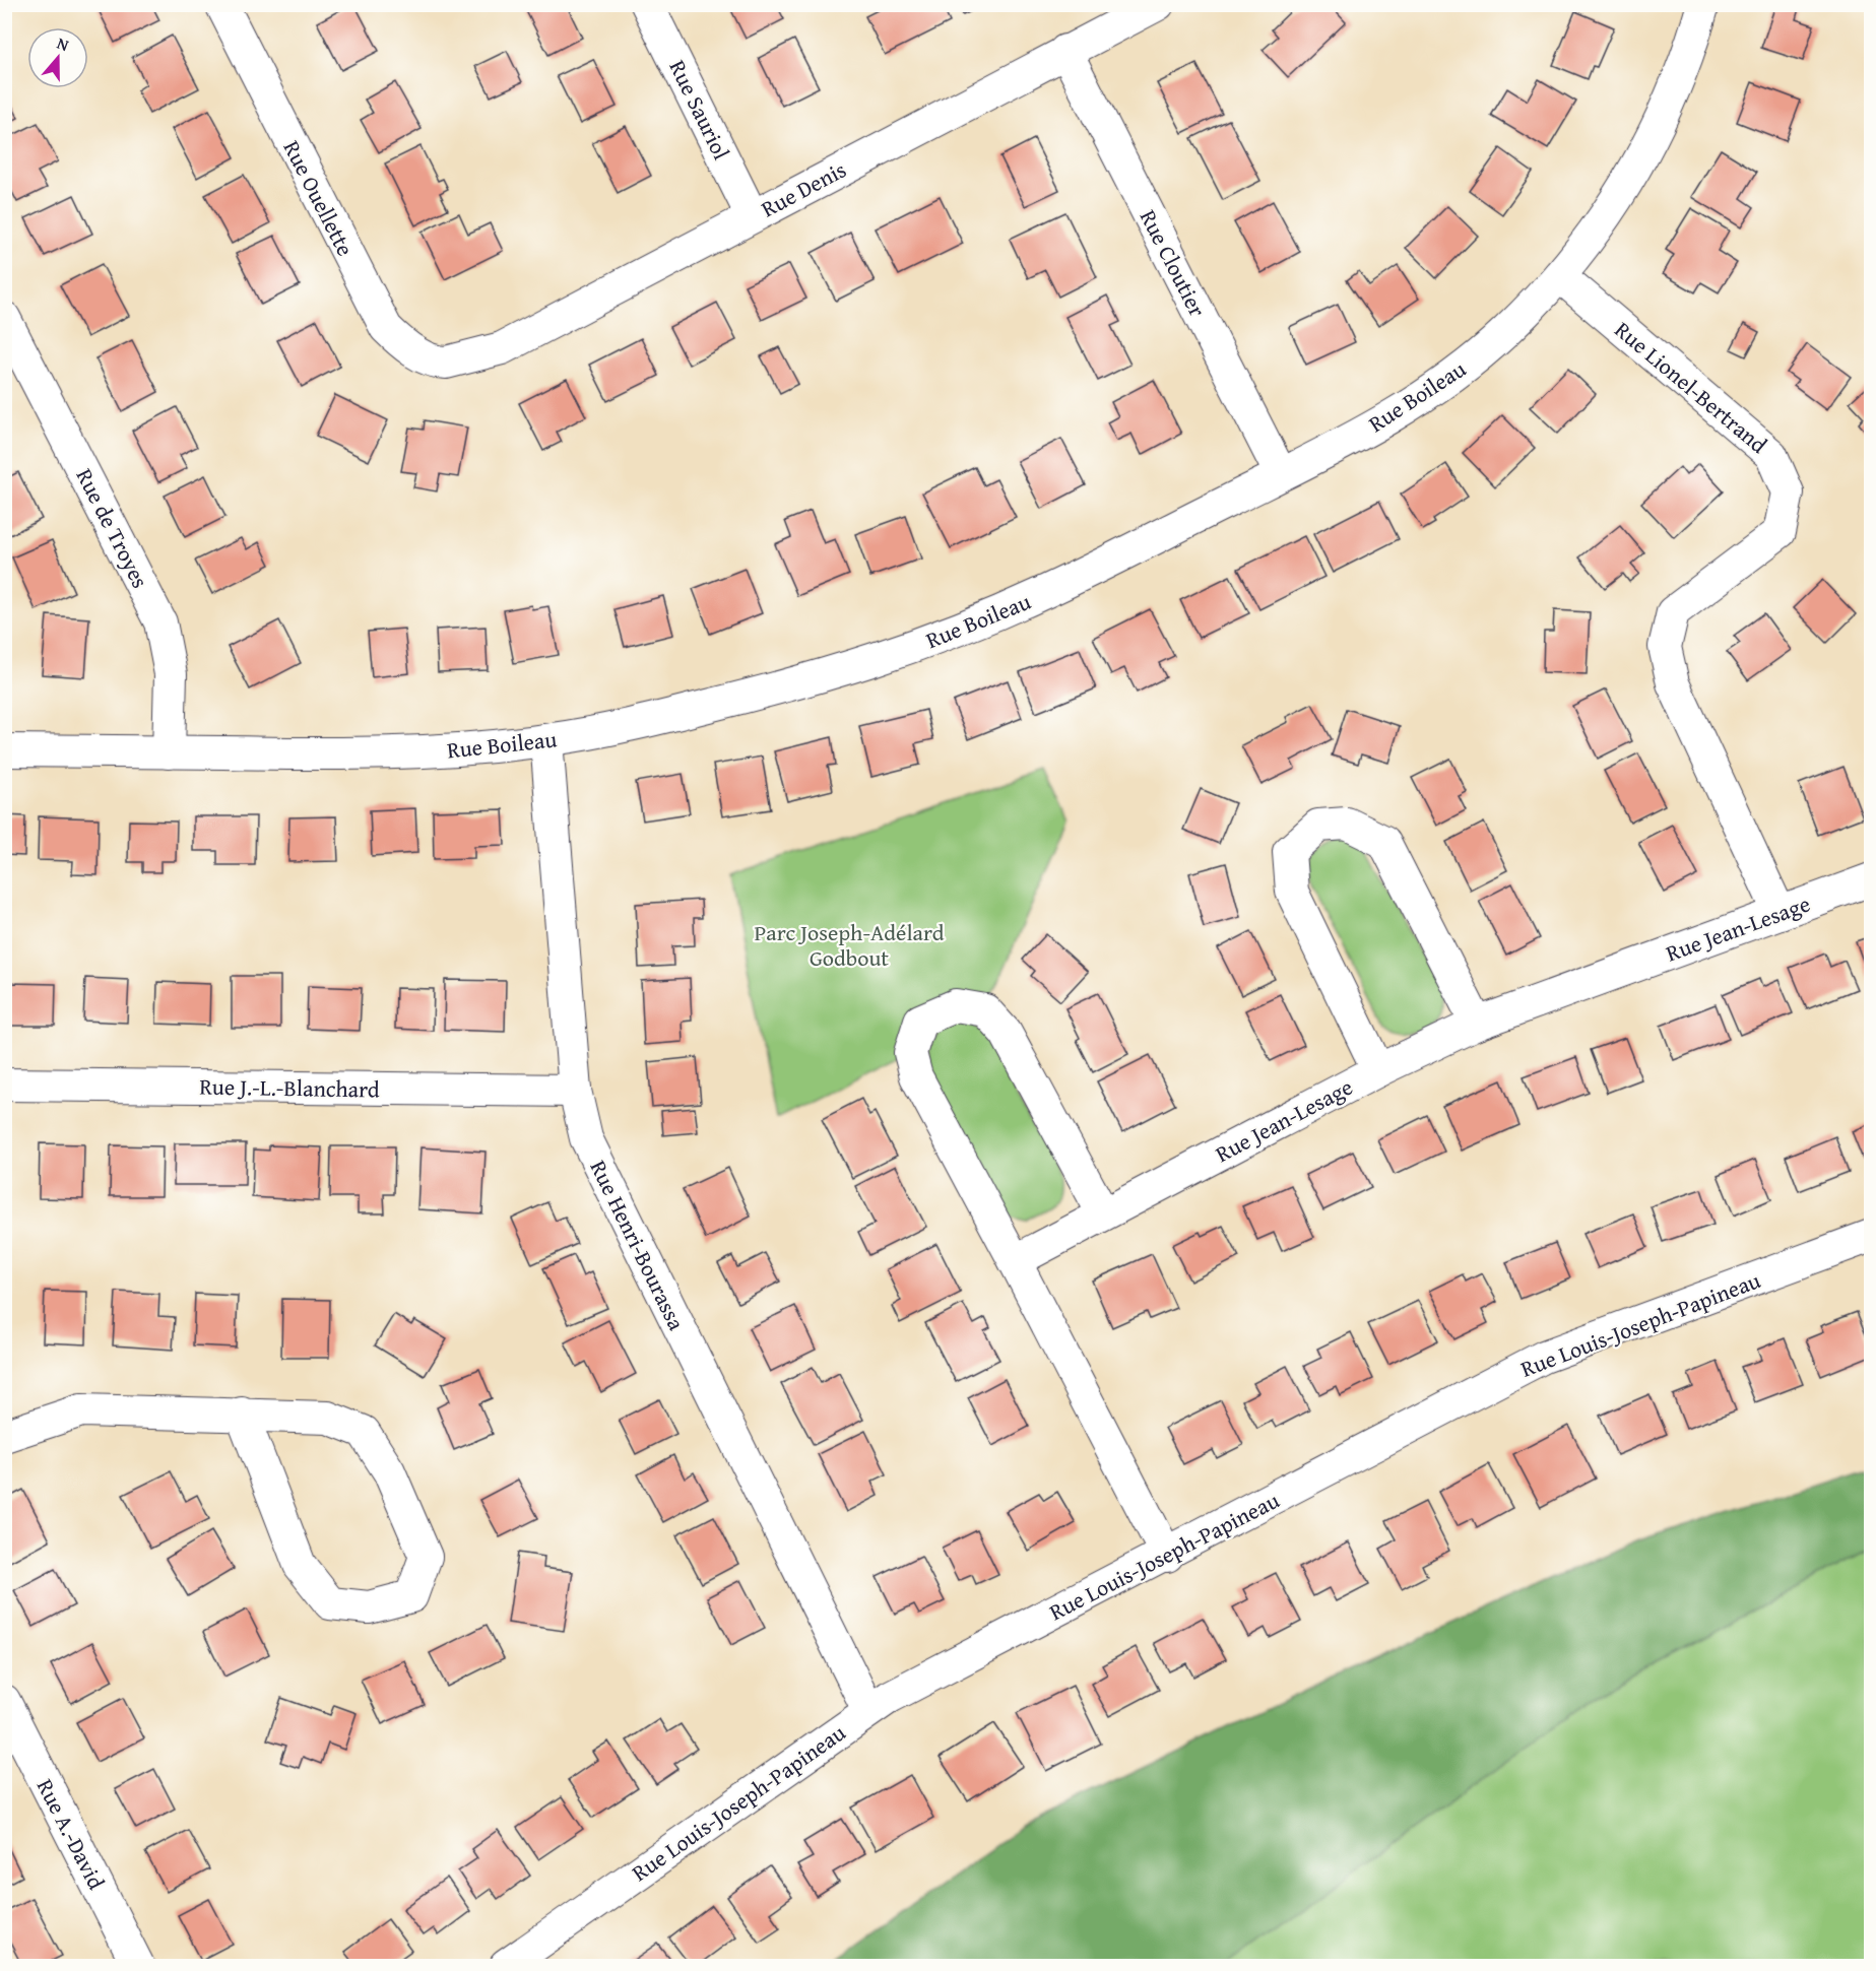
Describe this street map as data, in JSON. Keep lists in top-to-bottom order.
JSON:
{
  "streets": {
    "street": [
      "Rue Sauriol",
      "Rue Denis",
      "Rue Ouellette",
      "Rue Cloutier",
      "Rue Lionel-Bertrand",
      "Rue Boileau",
      "Rue de Troyes",
      "Rue Jean-Lesage",
      "Rue J.-L.-Blanchard",
      "Rue Henri-Bourassa",
      "Rue Louis-Joseph-Papineau",
      "Rue A.-David"
    ]
  },
  "crossings": [
    ["Rue Sauriol", "Rue Denis"],
    ["Rue Denis", "Rue Ouellette"],
    ["Rue Denis", "Rue Cloutier"],
    ["Rue Cloutier", "Rue Boileau"],
    ["Rue Lionel-Bertrand", "Rue Boileau"],
    ["Rue Lionel-Bertrand", "Rue Jean-Lesage"],
    ["Rue Boileau", "Rue de Troyes"],
    ["Rue Boileau", "Rue Henri-Bourassa"],
    ["Rue J.-L.-Blanchard", "Rue Henri-Bourassa"],
    ["Rue Henri-Bourassa", "Rue Louis-Joseph-Papineau"]
  ],
  "parks": ["Parc Joseph-Adélard Godbout"],
  "north": "top"
}
